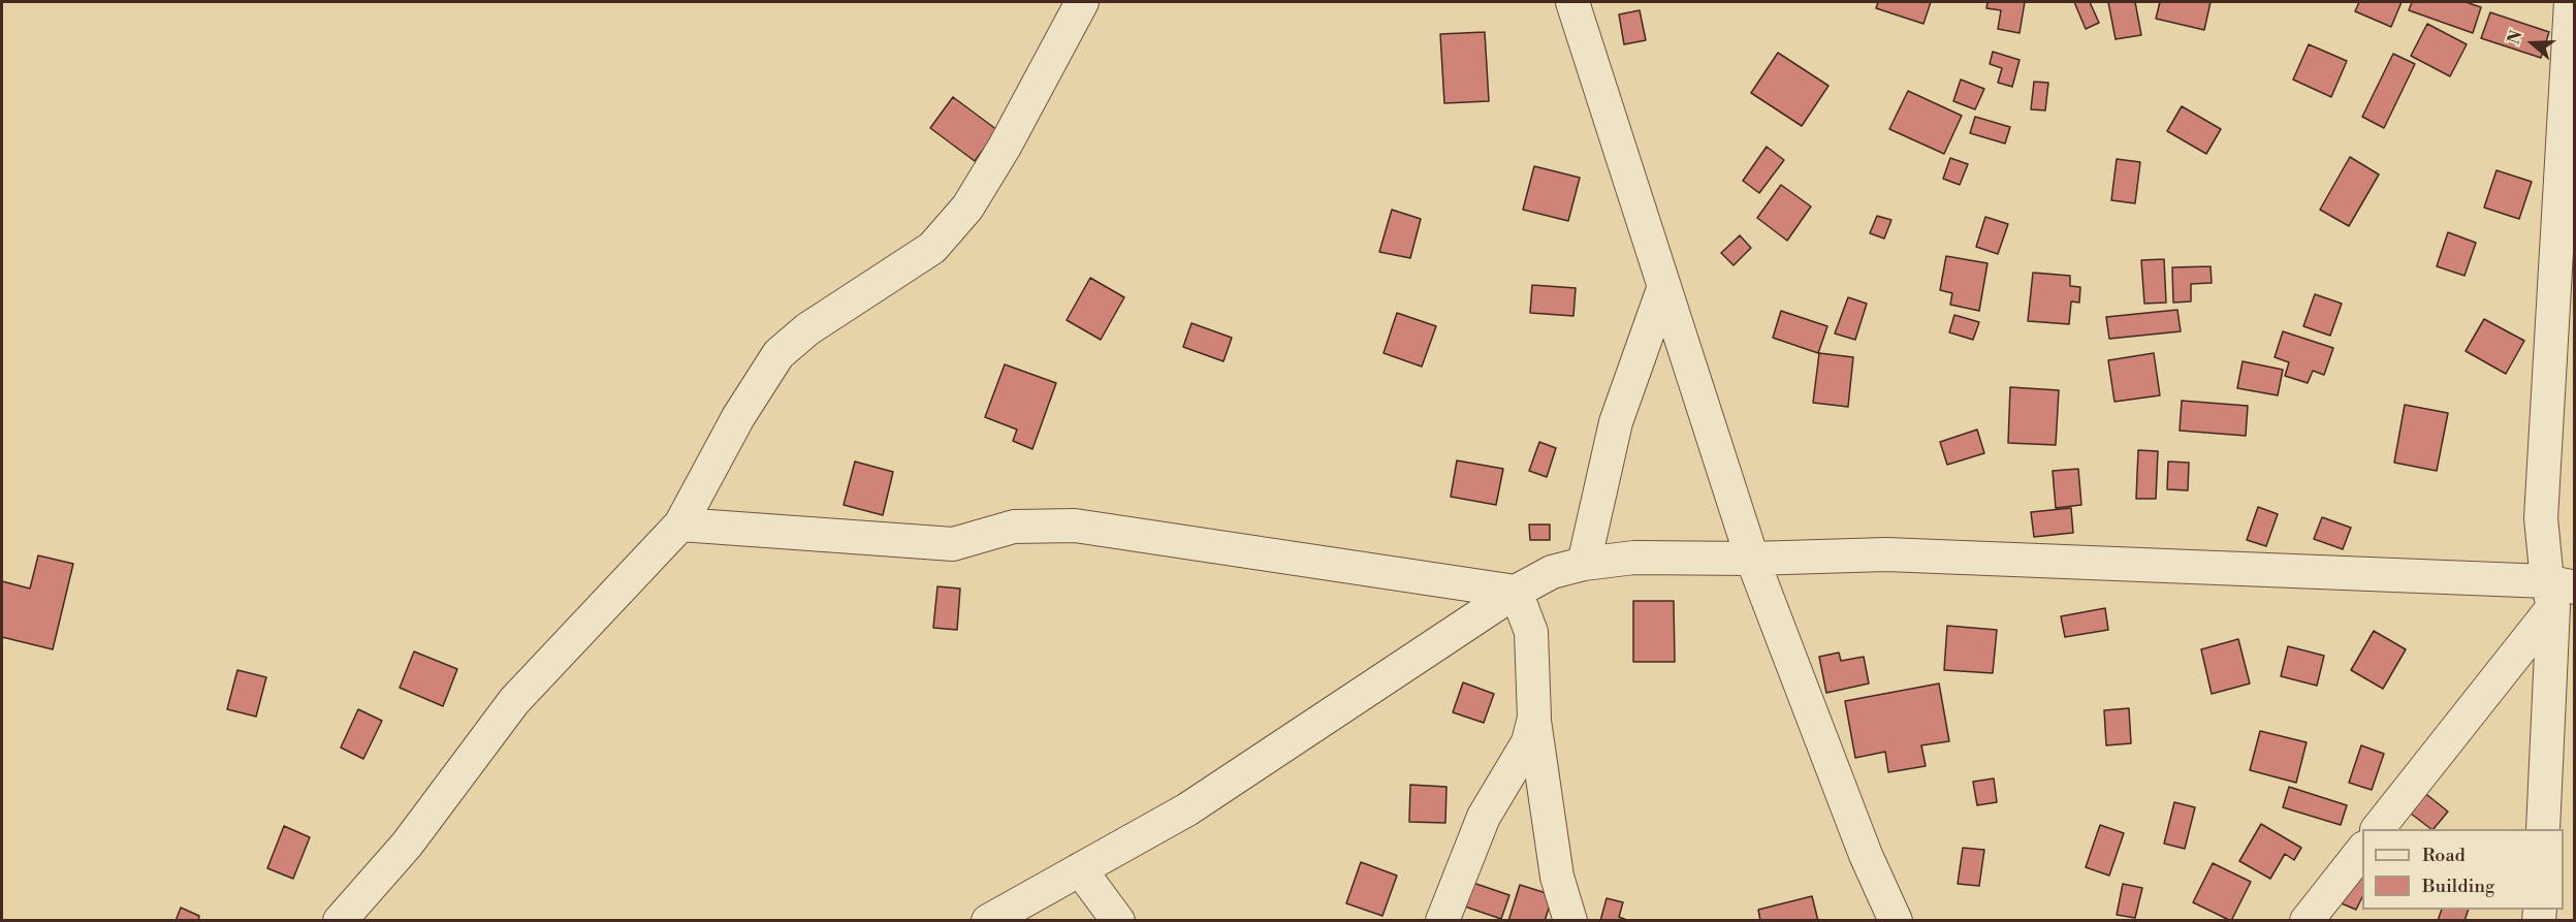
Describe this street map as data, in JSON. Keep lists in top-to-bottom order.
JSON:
{
  "legend": ["Road", "Building"],
  "north": "left"
}
